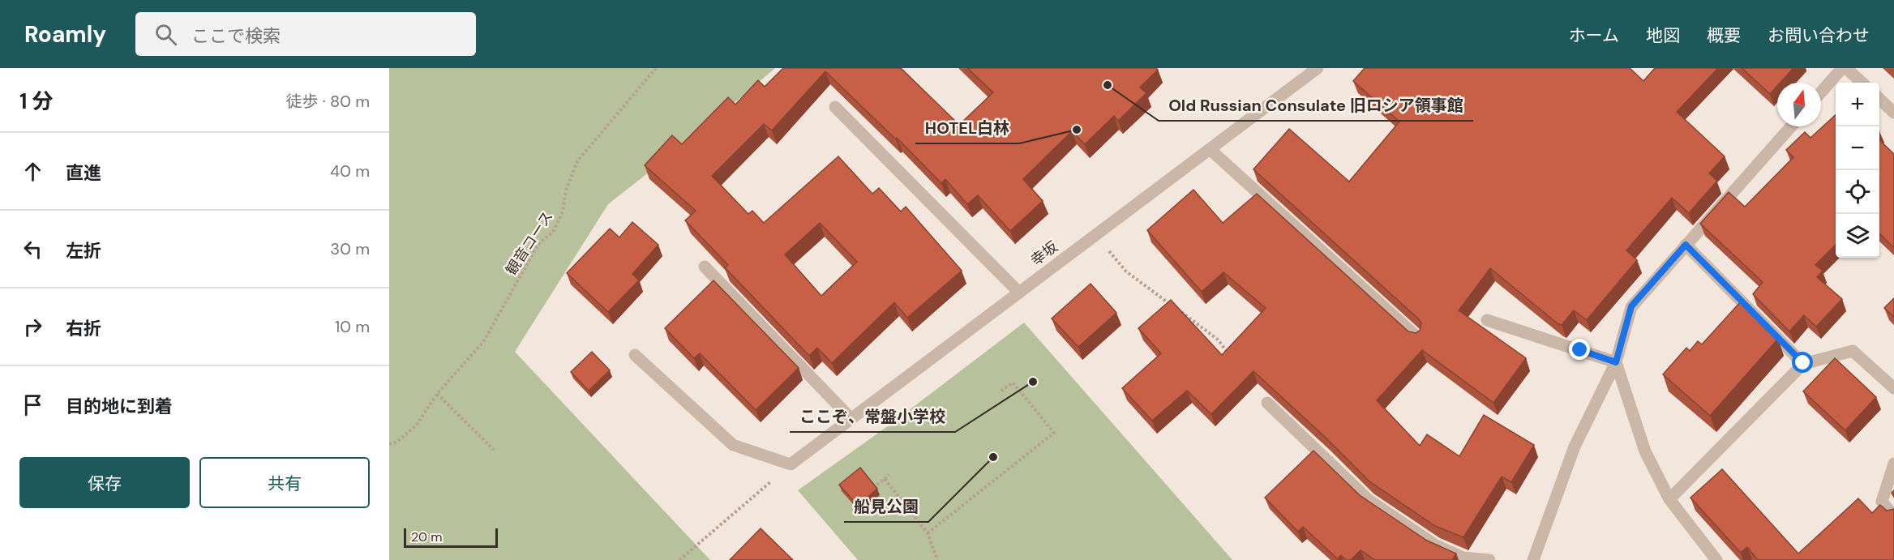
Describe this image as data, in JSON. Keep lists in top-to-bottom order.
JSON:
{
  "streets": {
    "street": ["幸坂"],
    "path": ["観音コース"]
  },
  "places": [
    "Old Russian Consulate 旧ロシア領事館",
    "HOTEL白林",
    "ここぞ、常盤小学校",
    "船見公園"
  ],
  "scale_bar": "20 m",
  "north": "top",
  "page": {
    "header": "Roamly",
    "search": "ここで検索",
    "nav": [
      "ホーム",
      "地図",
      "概要",
      "お問い合わせ"
    ],
    "heading": ["1 分", "徒歩 · 80 m"],
    "map_buttons": ["+", "−"],
    "list": [
      ["直進", "40 m"],
      ["左折", "30 m"],
      ["右折", "10 m"],
      "目的地に到着"
    ],
    "buttons": ["保存", "共有"],
    "scale": "20 m"
  }
}
